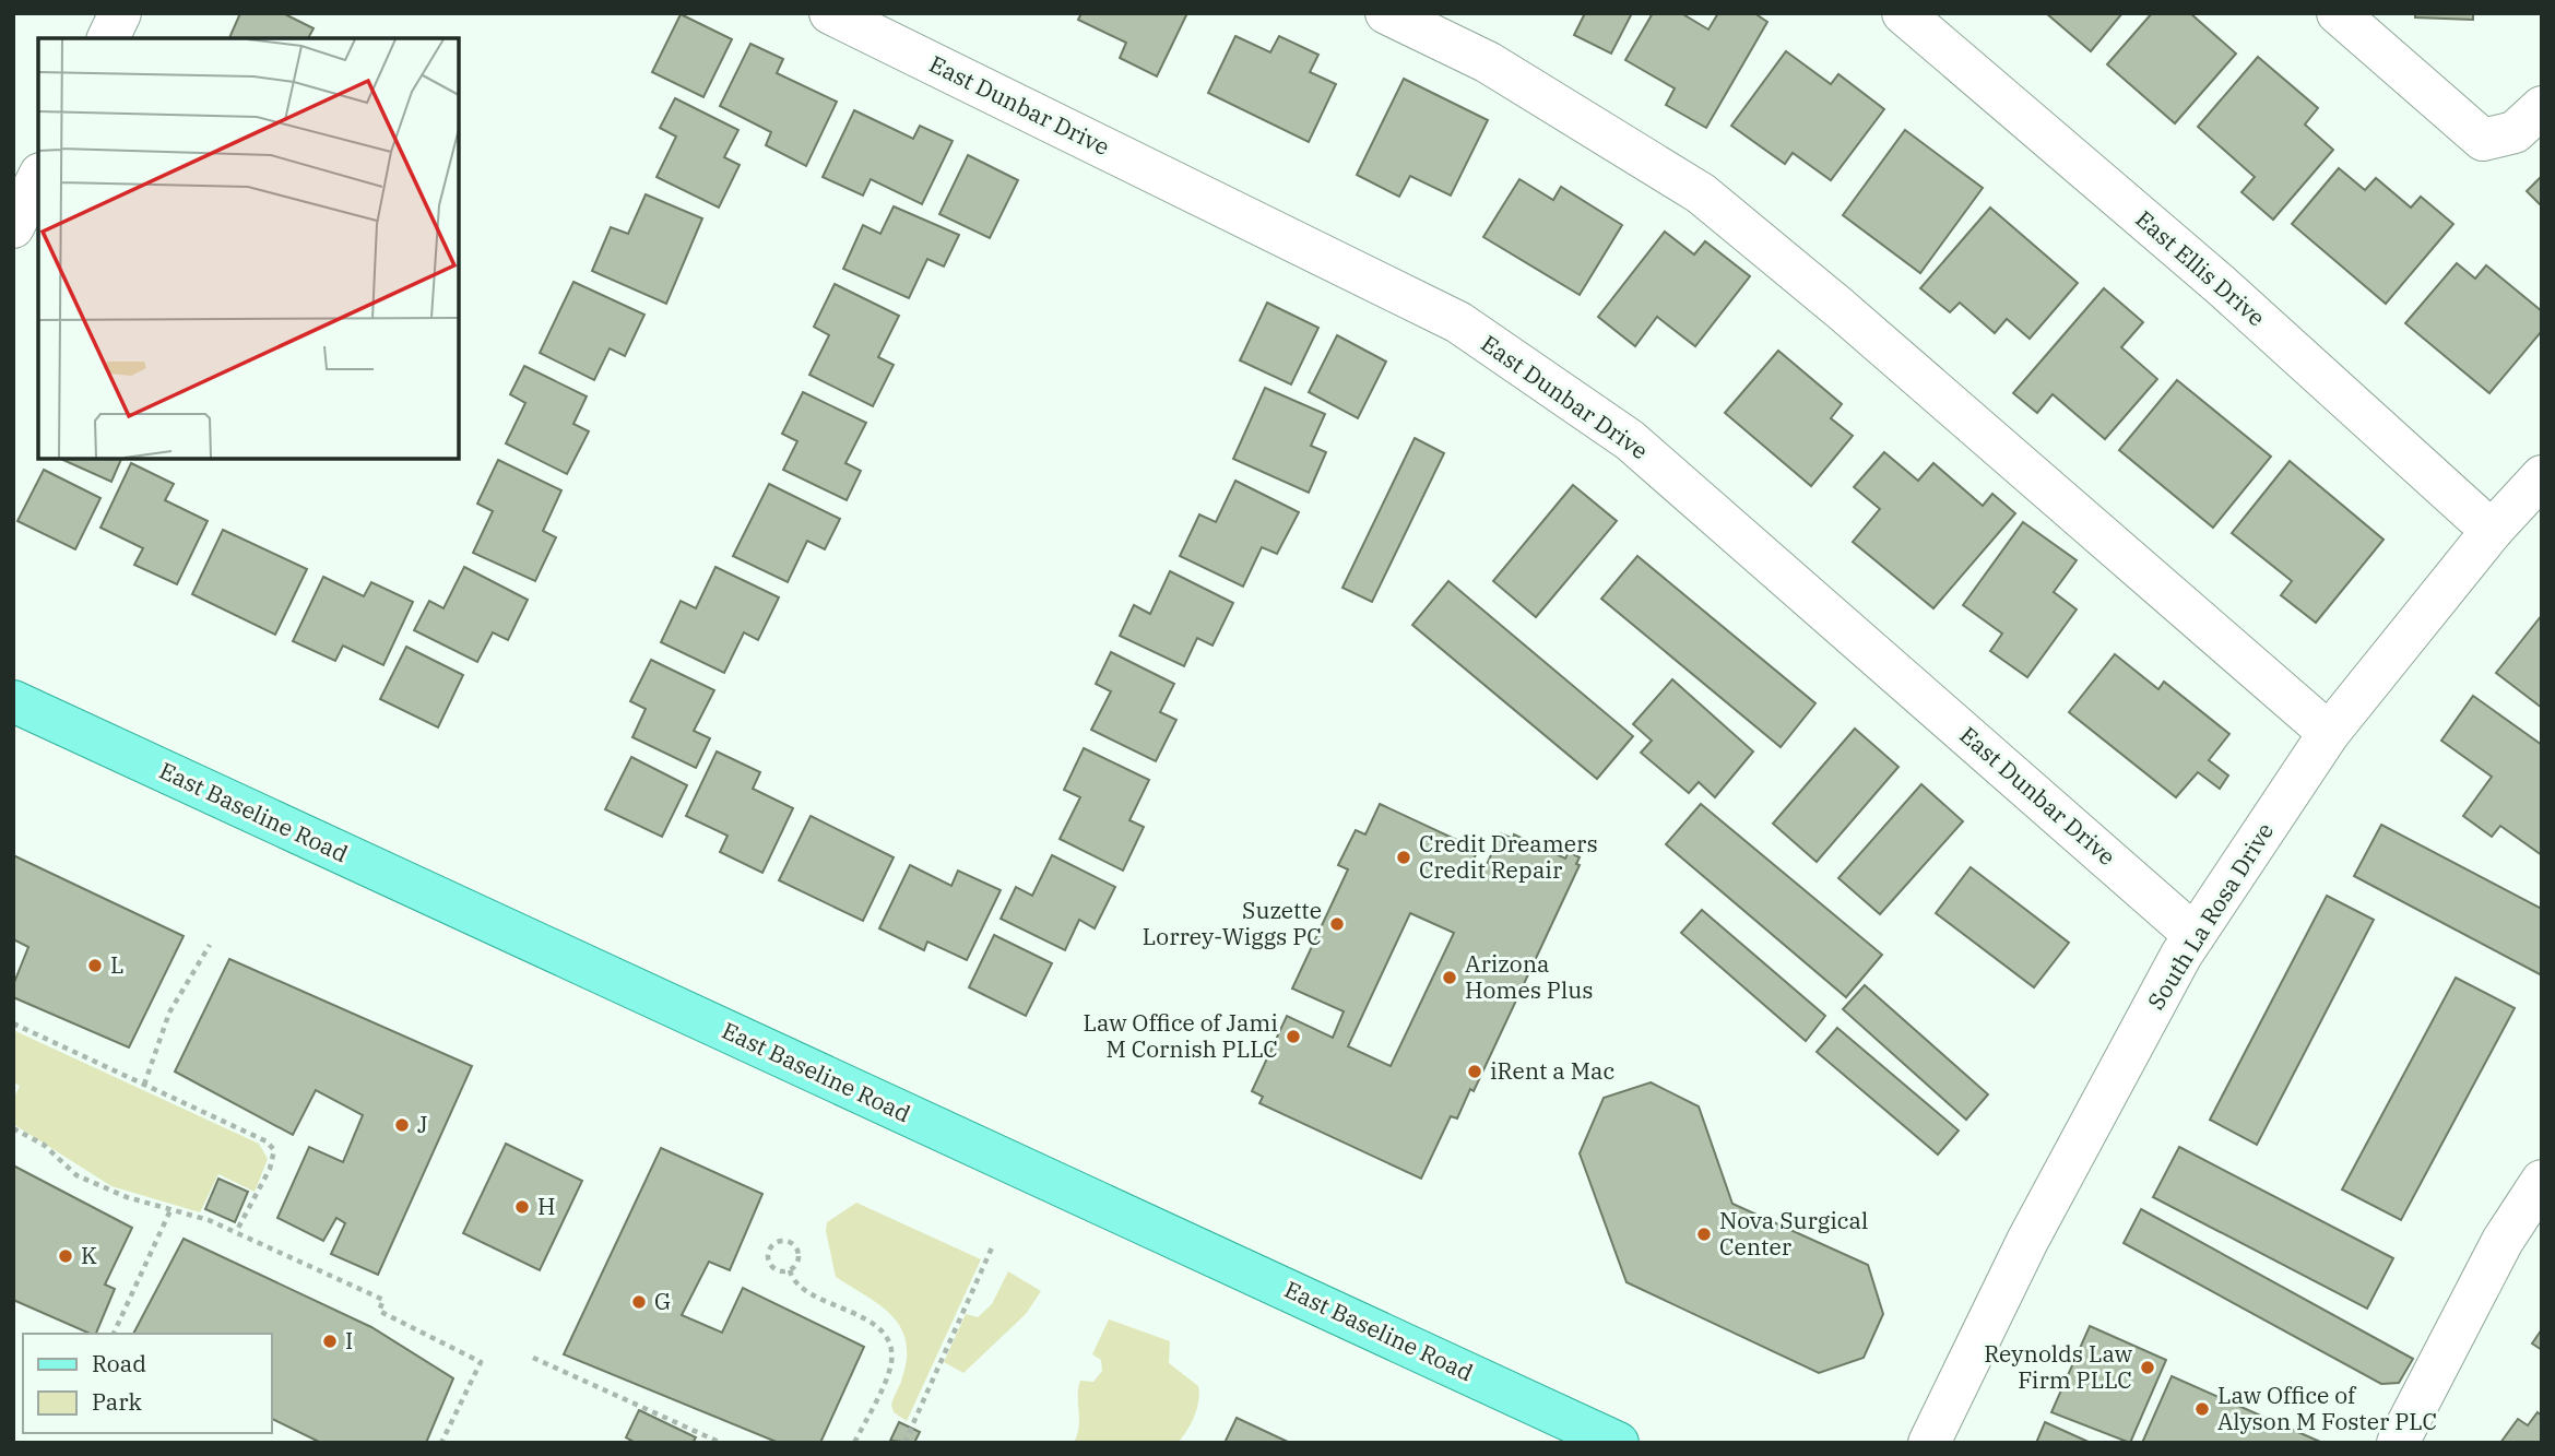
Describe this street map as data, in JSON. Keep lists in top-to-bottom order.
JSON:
{
  "streets": {
    "main road": ["East Baseline Road"],
    "street": ["East Dunbar Drive", "East Ellis Drive", "South La Rosa Drive"]
  },
  "crossings": [
    ["East Dunbar Drive", "South La Rosa Drive"],
    ["East Ellis Drive", "South La Rosa Drive"]
  ],
  "places": [
    "Credit Dreamers Credit Repair",
    "Suzette Lorrey-Wiggs PC",
    "L",
    "Arizona Homes Plus",
    "Law Office of Jami M Cornish PLLC",
    "iRent a Mac",
    "J",
    "H",
    "Nova Surgical Center",
    "K",
    "G",
    "I",
    "Reynolds Law Firm PLLC",
    "Law Office of Alyson M Foster PLC"
  ],
  "legend": ["Road", "Park"]
}
